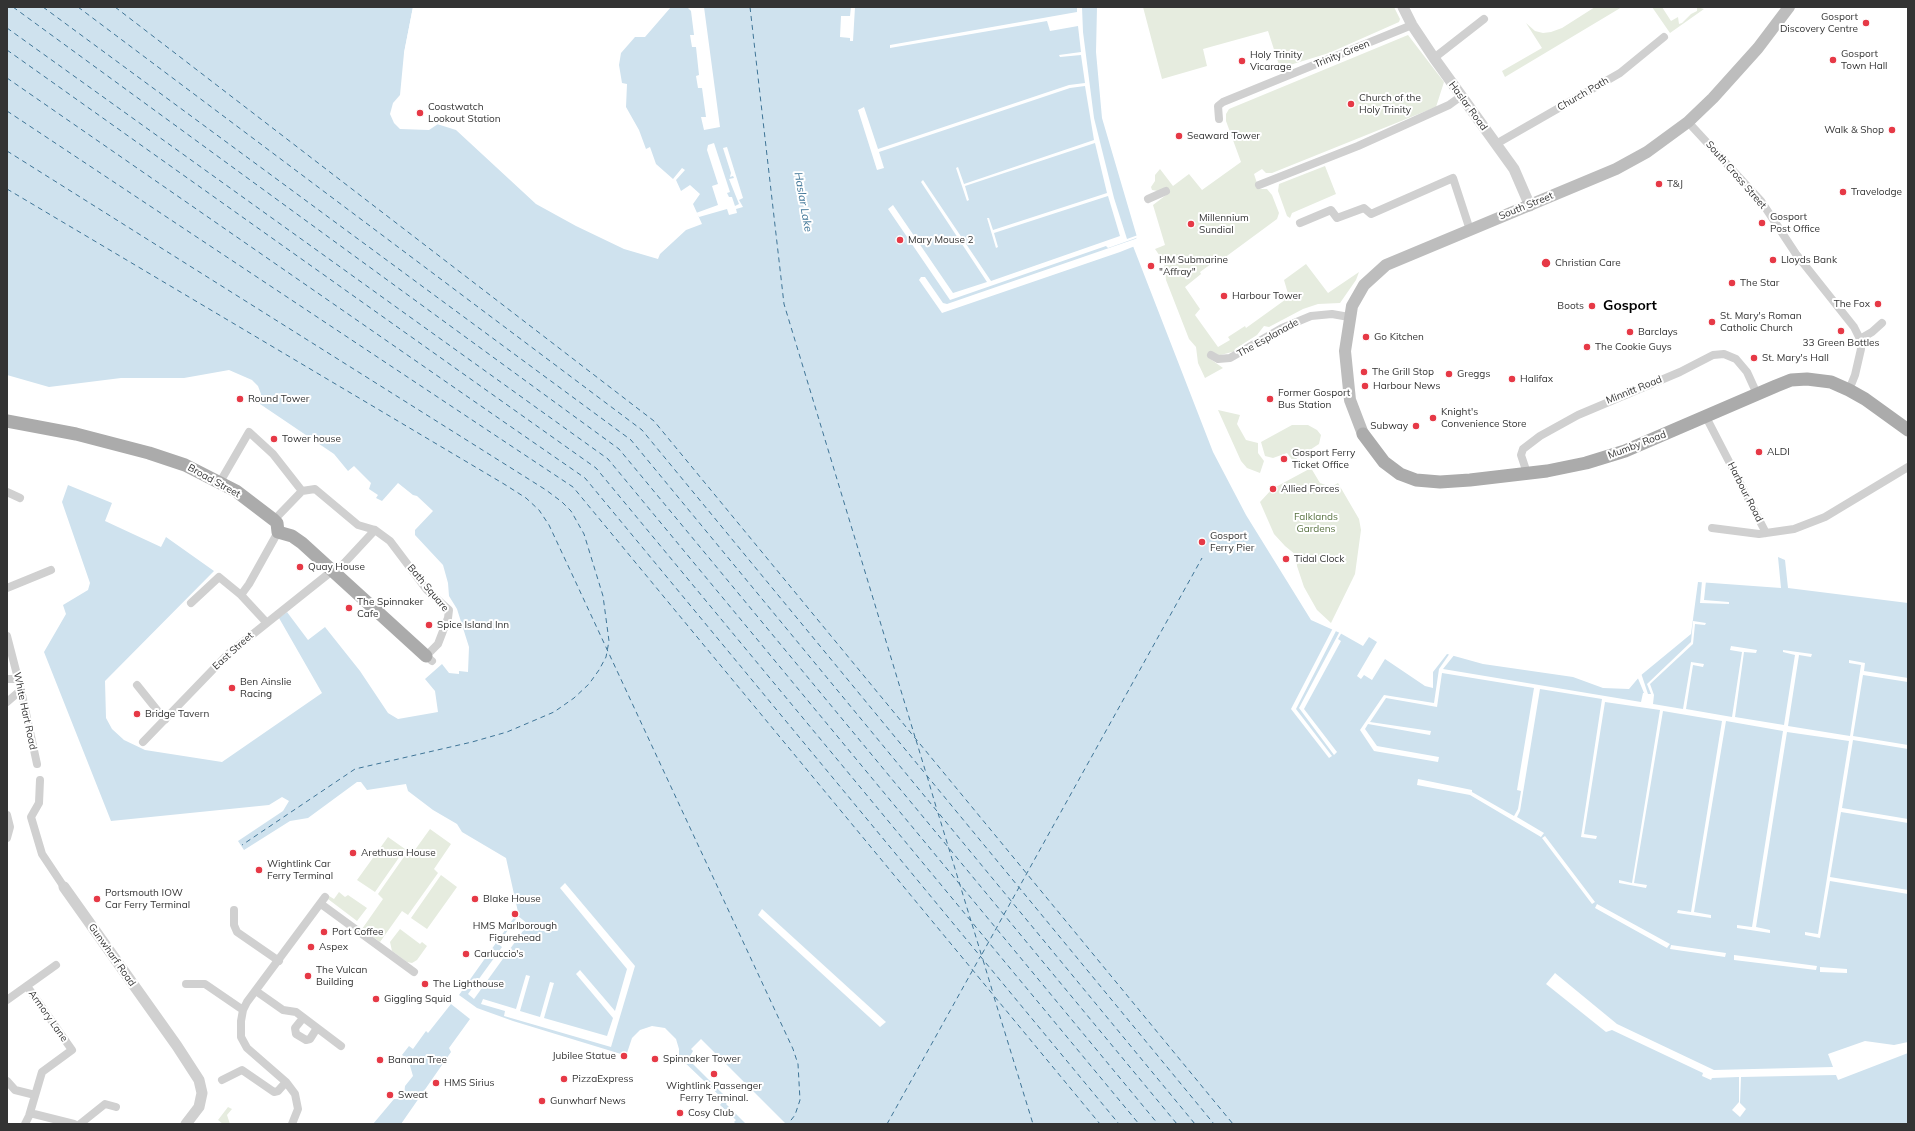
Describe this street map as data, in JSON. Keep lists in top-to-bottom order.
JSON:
{
  "streets": {
    "main road": ["South Street", "Mumby Road", "Broad Street"],
    "street": [
      "Trinity Green",
      "Church Path",
      "Haslar Road",
      "South Cross Street",
      "The Esplanade",
      "Minnitt Road",
      "Harbour Road",
      "Bath Square",
      "East Street",
      "White Hart Road",
      "Gunwharf Road",
      "Armory Lane"
    ]
  },
  "crossings": [
    ["Trinity Green", "Haslar Road"],
    ["Church Path", "Haslar Road"],
    ["Haslar Road", "South Street"],
    ["South Cross Street", "South Street"],
    ["South Street", "The Esplanade"],
    ["South Street", "Mumby Road"],
    ["Minnitt Road", "Mumby Road"],
    ["Mumby Road", "Harbour Road"],
    ["Broad Street", "Bath Square"],
    ["Broad Street", "East Street"],
    ["Bath Square", "East Street"]
  ],
  "districts": ["Gosport"],
  "water": ["Haslar Lake"],
  "parks": ["Falklands Gardens"],
  "places": [
    "Gosport Discovery Centre",
    "Gosport Town Hall",
    "Holy Trinity Vicarage",
    "Church of the Holy Trinity",
    "Coastwatch Lookout Station",
    "Walk & Shop",
    "Seaward Tower",
    "T&J",
    "Travelodge",
    "Gosport Post Office",
    "Millennium Sundial",
    "Mary Mouse 2",
    "Lloyds Bank",
    "Christian Care",
    "HM Submarine \"Affray\"",
    "The Star",
    "Harbour Tower",
    "The Fox",
    "Boots",
    "St. Mary's Roman Catholic Church",
    "33 Green Bottles",
    "Barclays",
    "Go Kitchen",
    "The Cookie Guys",
    "St. Mary's Hall",
    "The Grill Stop",
    "Greggs",
    "Halifax",
    "Harbour News",
    "Round Tower",
    "Former Gosport Bus Station",
    "Knight's Convenience Store",
    "Subway",
    "Tower house",
    "ALDI",
    "Gosport Ferry Ticket Office",
    "Allied Forces",
    "Gosport Ferry Pier",
    "Tidal Clock",
    "Quay House",
    "The Spinnaker Cafe",
    "Spice Island Inn",
    "Ben Ainslie Racing",
    "Bridge Tavern",
    "Arethusa House",
    "Wightlink Car Ferry Terminal",
    "Portsmouth IOW Car Ferry Terminal",
    "Blake House",
    "HMS Marlborough Figurehead",
    "Port Coffee",
    "Aspex",
    "Carluccio's",
    "The Vulcan Building",
    "The Lighthouse",
    "Giggling Squid",
    "Jubilee Statue",
    "Spinnaker Tower",
    "Banana Tree",
    "Wightlink Passenger Ferry Terminal.",
    "PizzaExpress",
    "HMS Sirius",
    "Sweat",
    "Gunwharf News",
    "Cosy Club"
  ]
}
